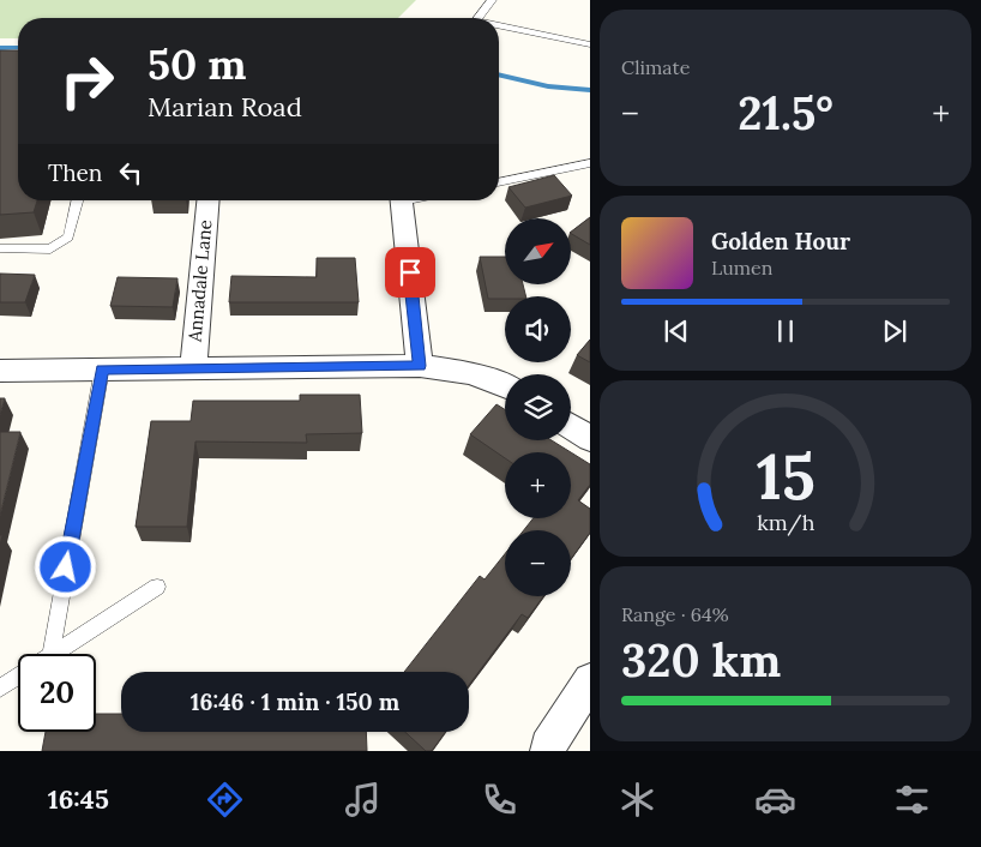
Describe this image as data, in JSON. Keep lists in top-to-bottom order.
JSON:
{
  "streets": {
    "street": ["Annadale Lane"]
  },
  "north": "top right",
  "page": {
    "tile": [
      "Climate",
      ["Range · 64%", "320 km"]
    ],
    "turn": ["50 m", "Marian Road"],
    "heat": ["−", "21.5°", "+"],
    "then": "Then",
    "song": ["Golden Hour", "Lumen"],
    "map_buttons": ["+", "−"],
    "limit": "20",
    "trip": "16:46 · 1 min · 150 m",
    "tabs": "16:45",
    "gauge": ["15", "km/h"]
  }
}
